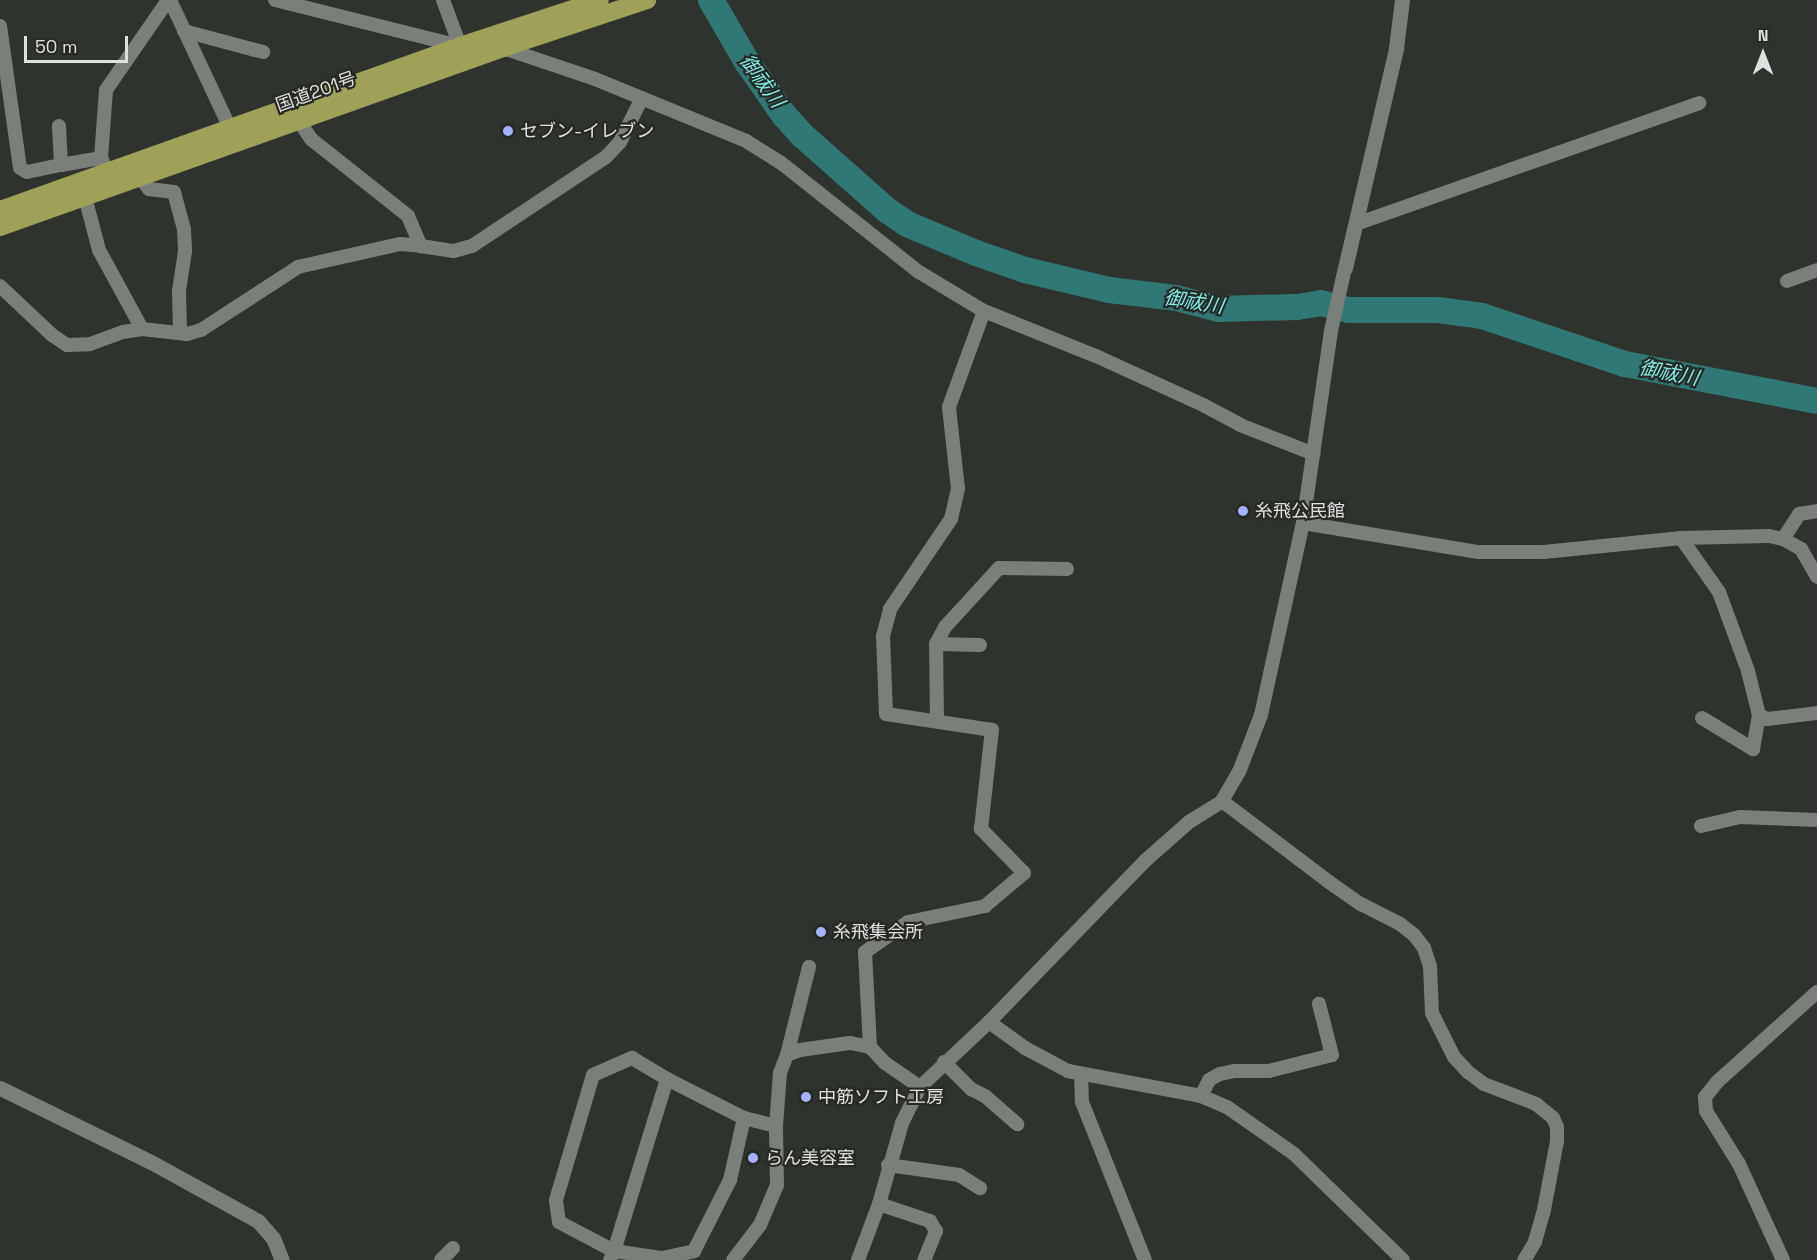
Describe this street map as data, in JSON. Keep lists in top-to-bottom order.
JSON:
{
  "streets": {
    "highway": ["国道201号"]
  },
  "water": ["御祓川"],
  "places": [
    "セブン-イレブン",
    "糸飛公民館",
    "糸飛集会所",
    "中筋ソフト工房",
    "らん美容室"
  ],
  "scale_bar": "50 m",
  "north": "top"
}
